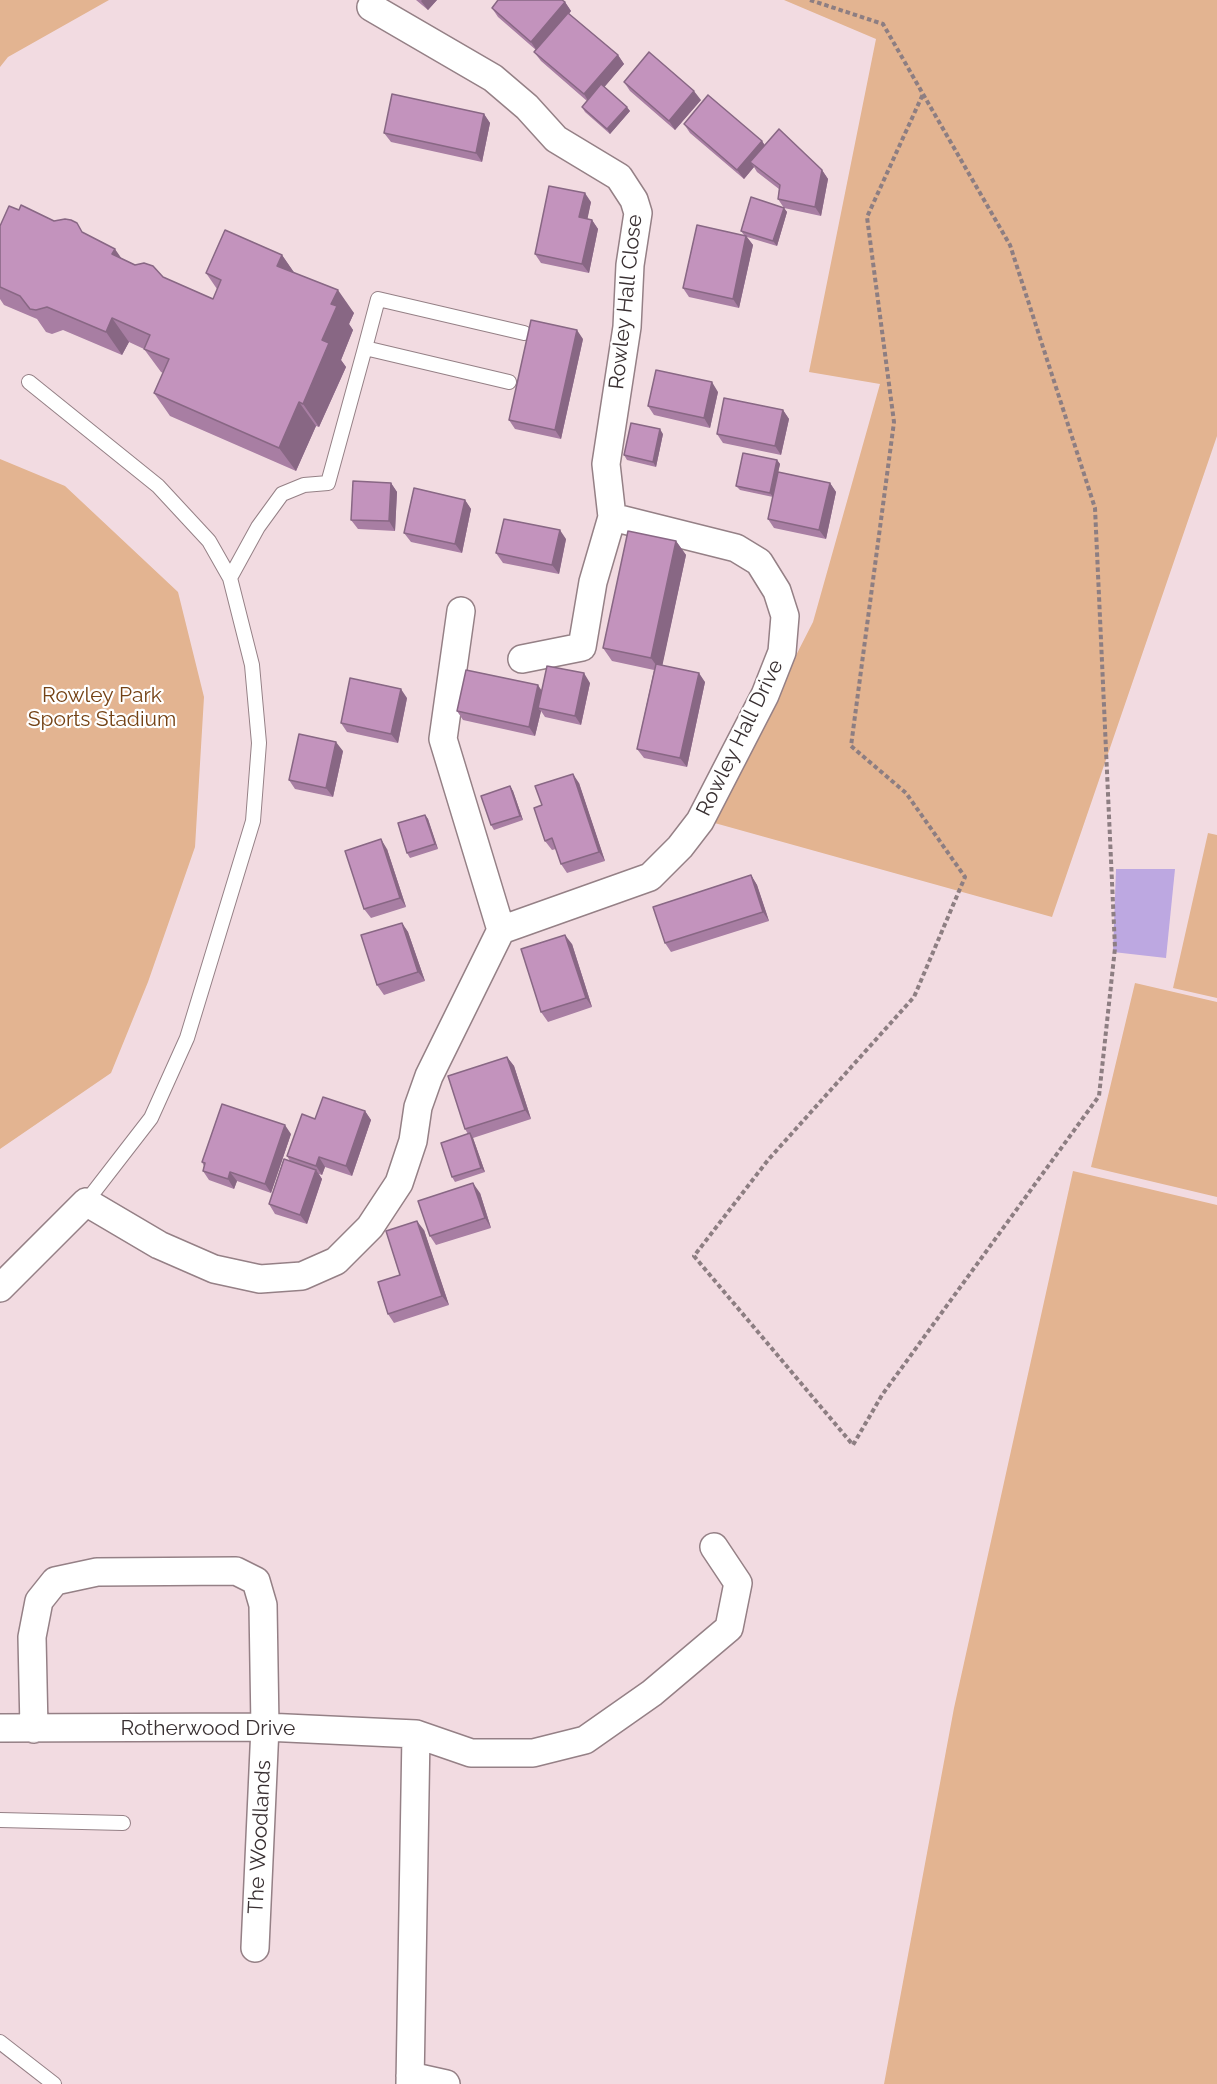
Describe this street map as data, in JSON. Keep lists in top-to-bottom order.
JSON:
{
  "streets": {
    "street": [
      "Rowley Hall Close",
      "Rowley Hall Drive",
      "Rotherwood Drive",
      "The Woodlands"
    ]
  },
  "crossings": [
    ["Rowley Hall Close", "Rowley Hall Drive"],
    ["Rotherwood Drive", "The Woodlands"]
  ],
  "parks": ["Rowley Park Sports Stadium"]
}
